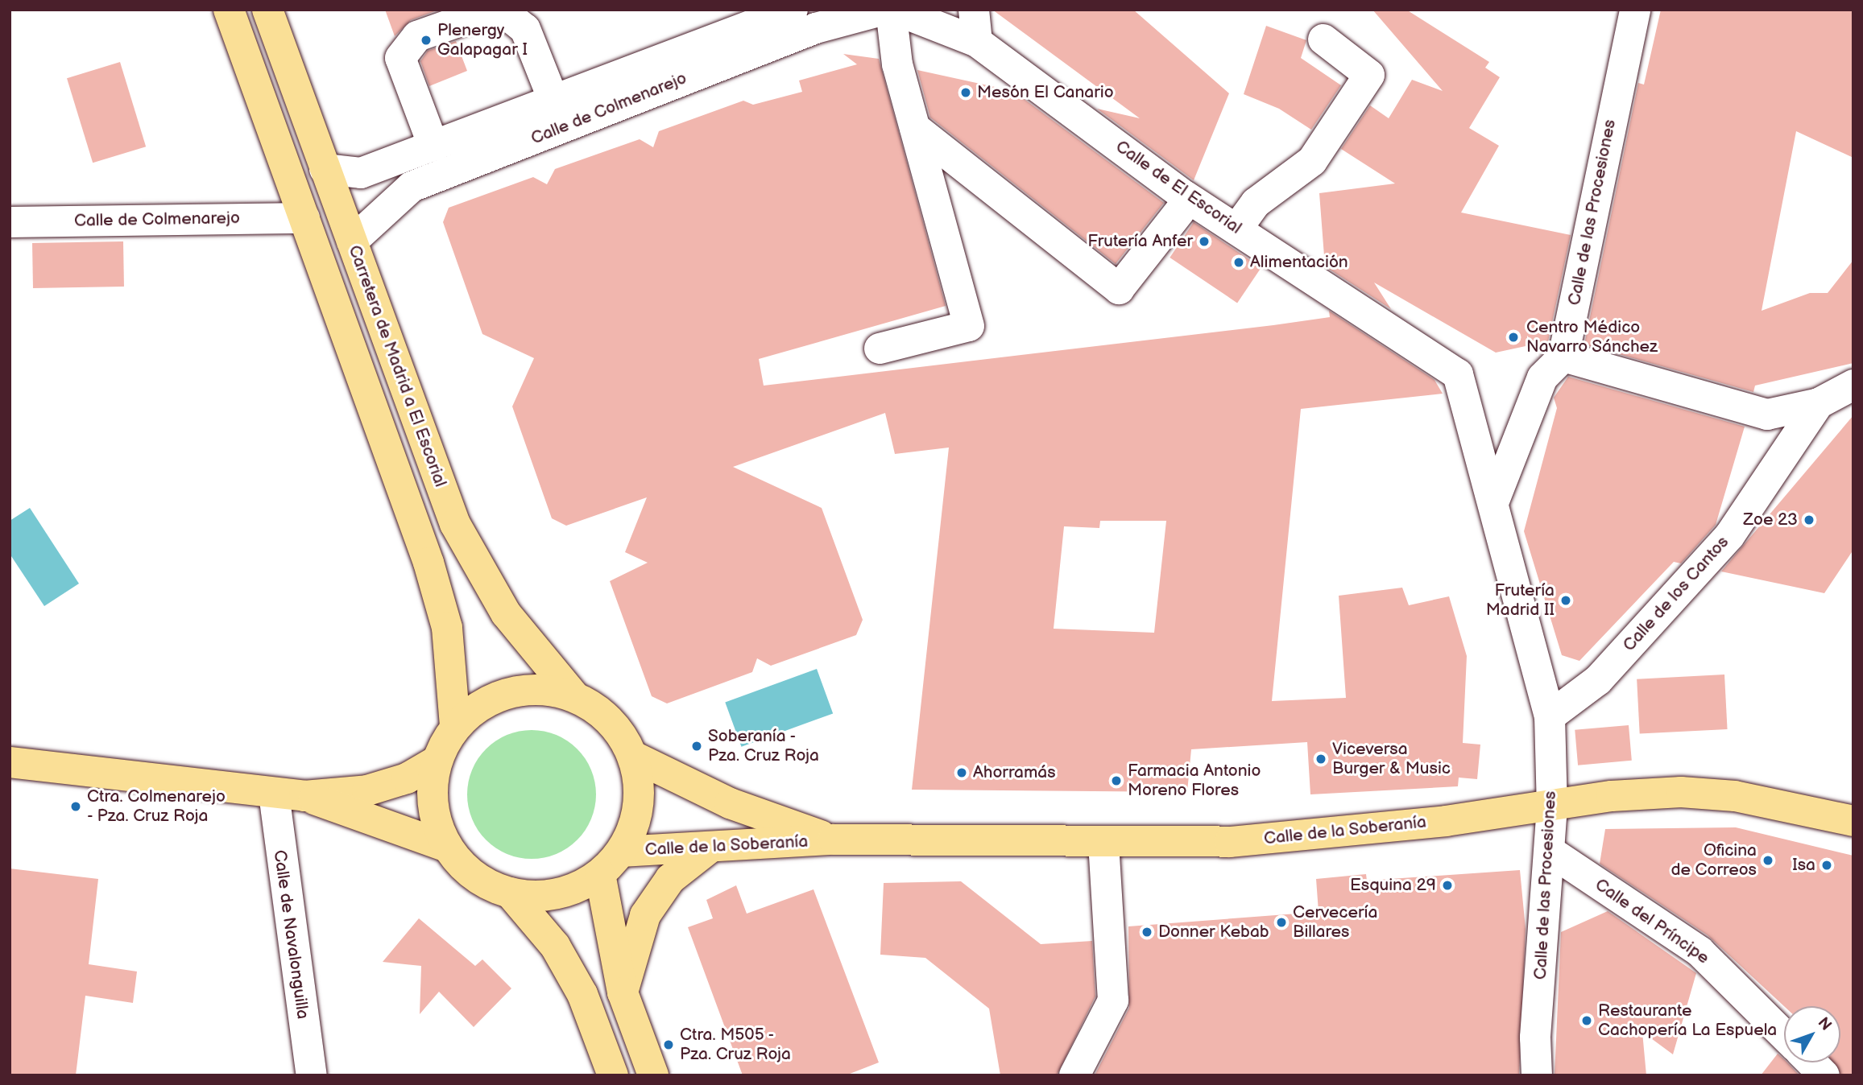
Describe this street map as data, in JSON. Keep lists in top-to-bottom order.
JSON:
{
  "streets": {
    "main road": ["Carretera de Madrid a El Escorial", "Calle de la Soberanía"],
    "street": [
      "Calle de Colmenarejo",
      "Calle de El Escorial",
      "Calle de las Procesiones",
      "Calle de los Cantos",
      "Calle del Príncipe",
      "Calle de Navalonguilla"
    ]
  },
  "crossings": [
    ["Calle de Colmenarejo", "Carretera de Madrid a El Escorial"],
    ["Calle de El Escorial", "Calle de las Procesiones"],
    ["Calle de las Procesiones", "Calle de los Cantos"],
    ["Calle de las Procesiones", "Calle de la Soberanía"],
    ["Calle de las Procesiones", "Calle del Príncipe"]
  ],
  "places": [
    "Plenergy Galapagar I",
    "Mesón El Canario",
    "Frutería Anfer",
    "Alimentación",
    "Centro Médico Navarro Sánchez",
    "Zoe 23",
    "Frutería Madrid II",
    "Soberanía - Pza. Cruz Roja",
    "Viceversa Burger & Music",
    "Ahorramás",
    "Farmacia Antonio Moreno Flores",
    "Ctra. Colmenarejo - Pza. Cruz Roja",
    "Oficina de Correos",
    "Isa",
    "Esquina 29",
    "Cervecería Billares",
    "Donner Kebab",
    "Restaurante Cachopería La Espuela",
    "Ctra. M505 - Pza. Cruz Roja"
  ],
  "north": "top right"
}
